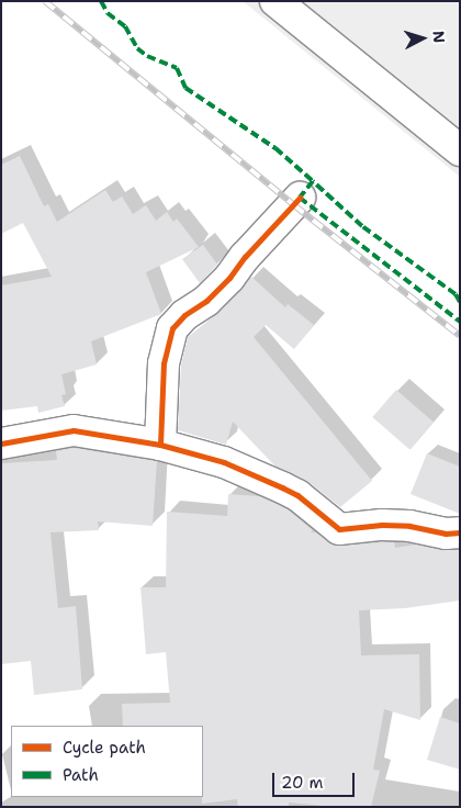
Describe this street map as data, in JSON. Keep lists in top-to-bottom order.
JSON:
{
  "legend": ["Cycle path", "Path"],
  "scale_bar": "20 m",
  "north": "right"
}
